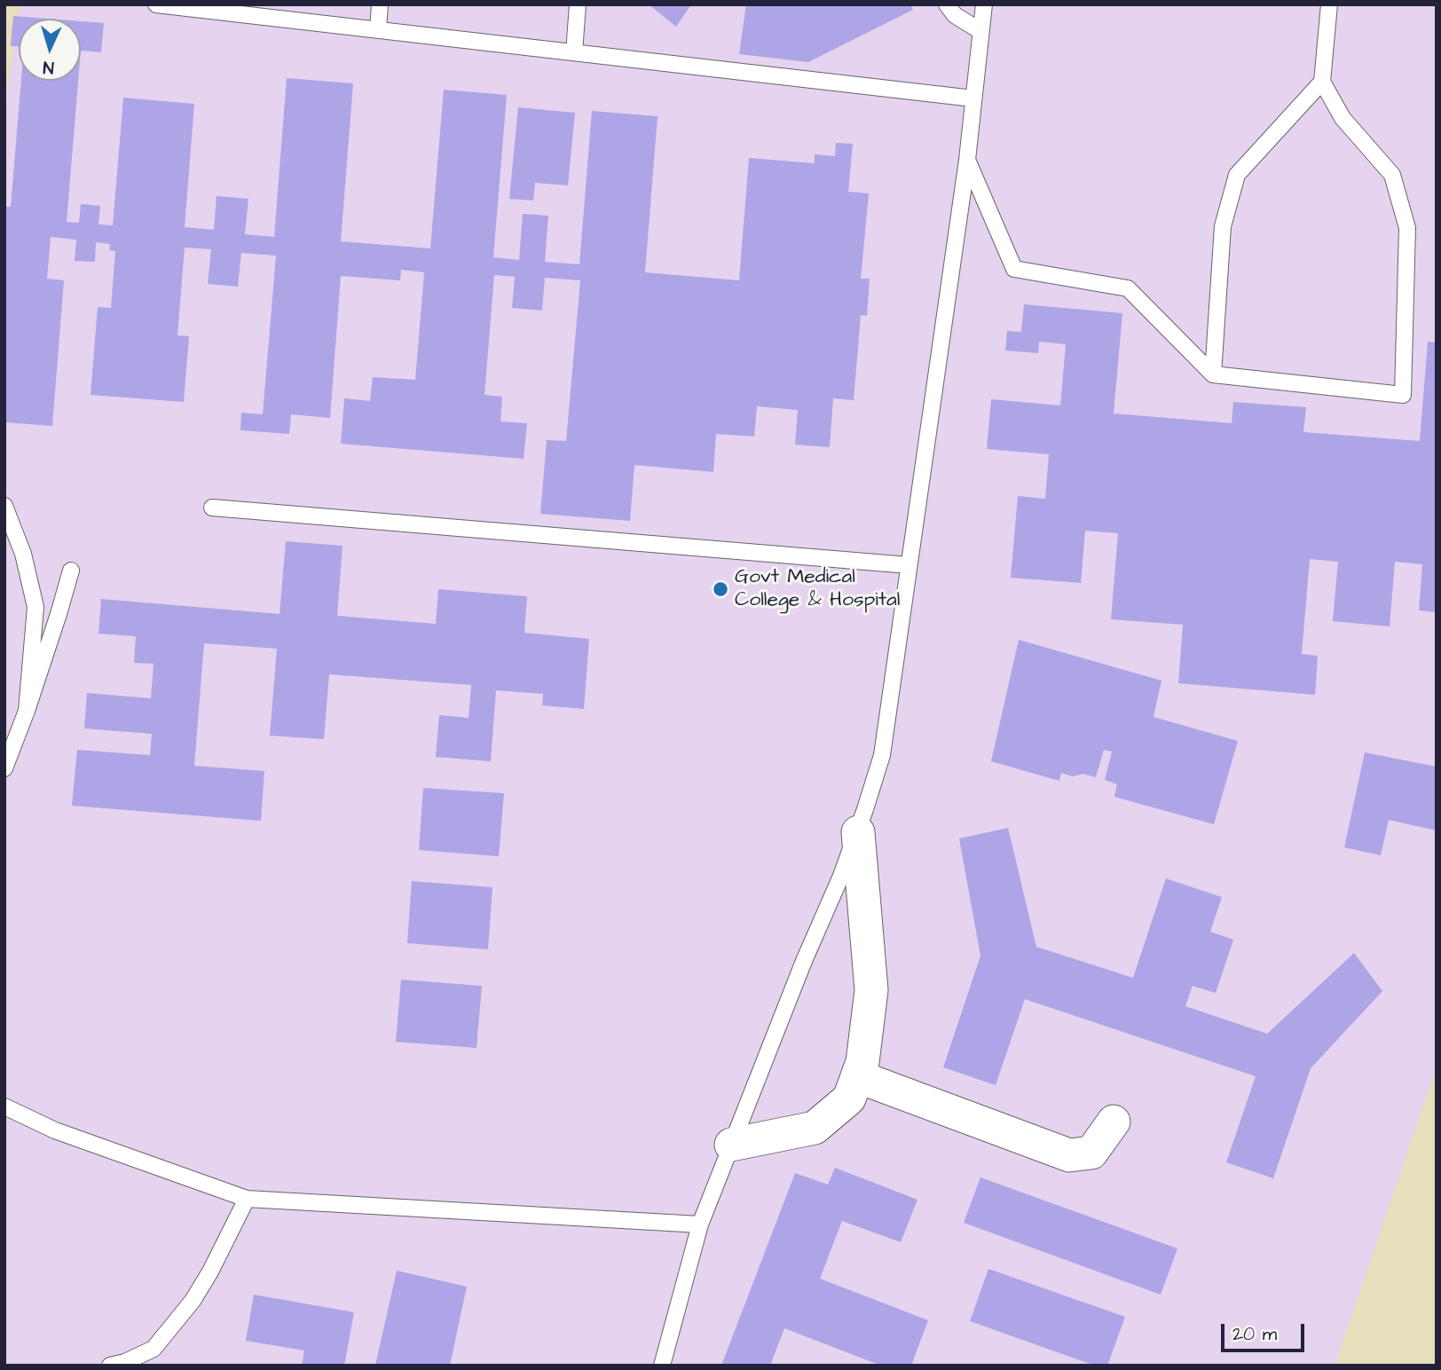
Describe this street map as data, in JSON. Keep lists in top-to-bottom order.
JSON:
{
  "places": ["Govt Medical College & Hospital"],
  "scale_bar": "20 m",
  "north": "bottom"
}
